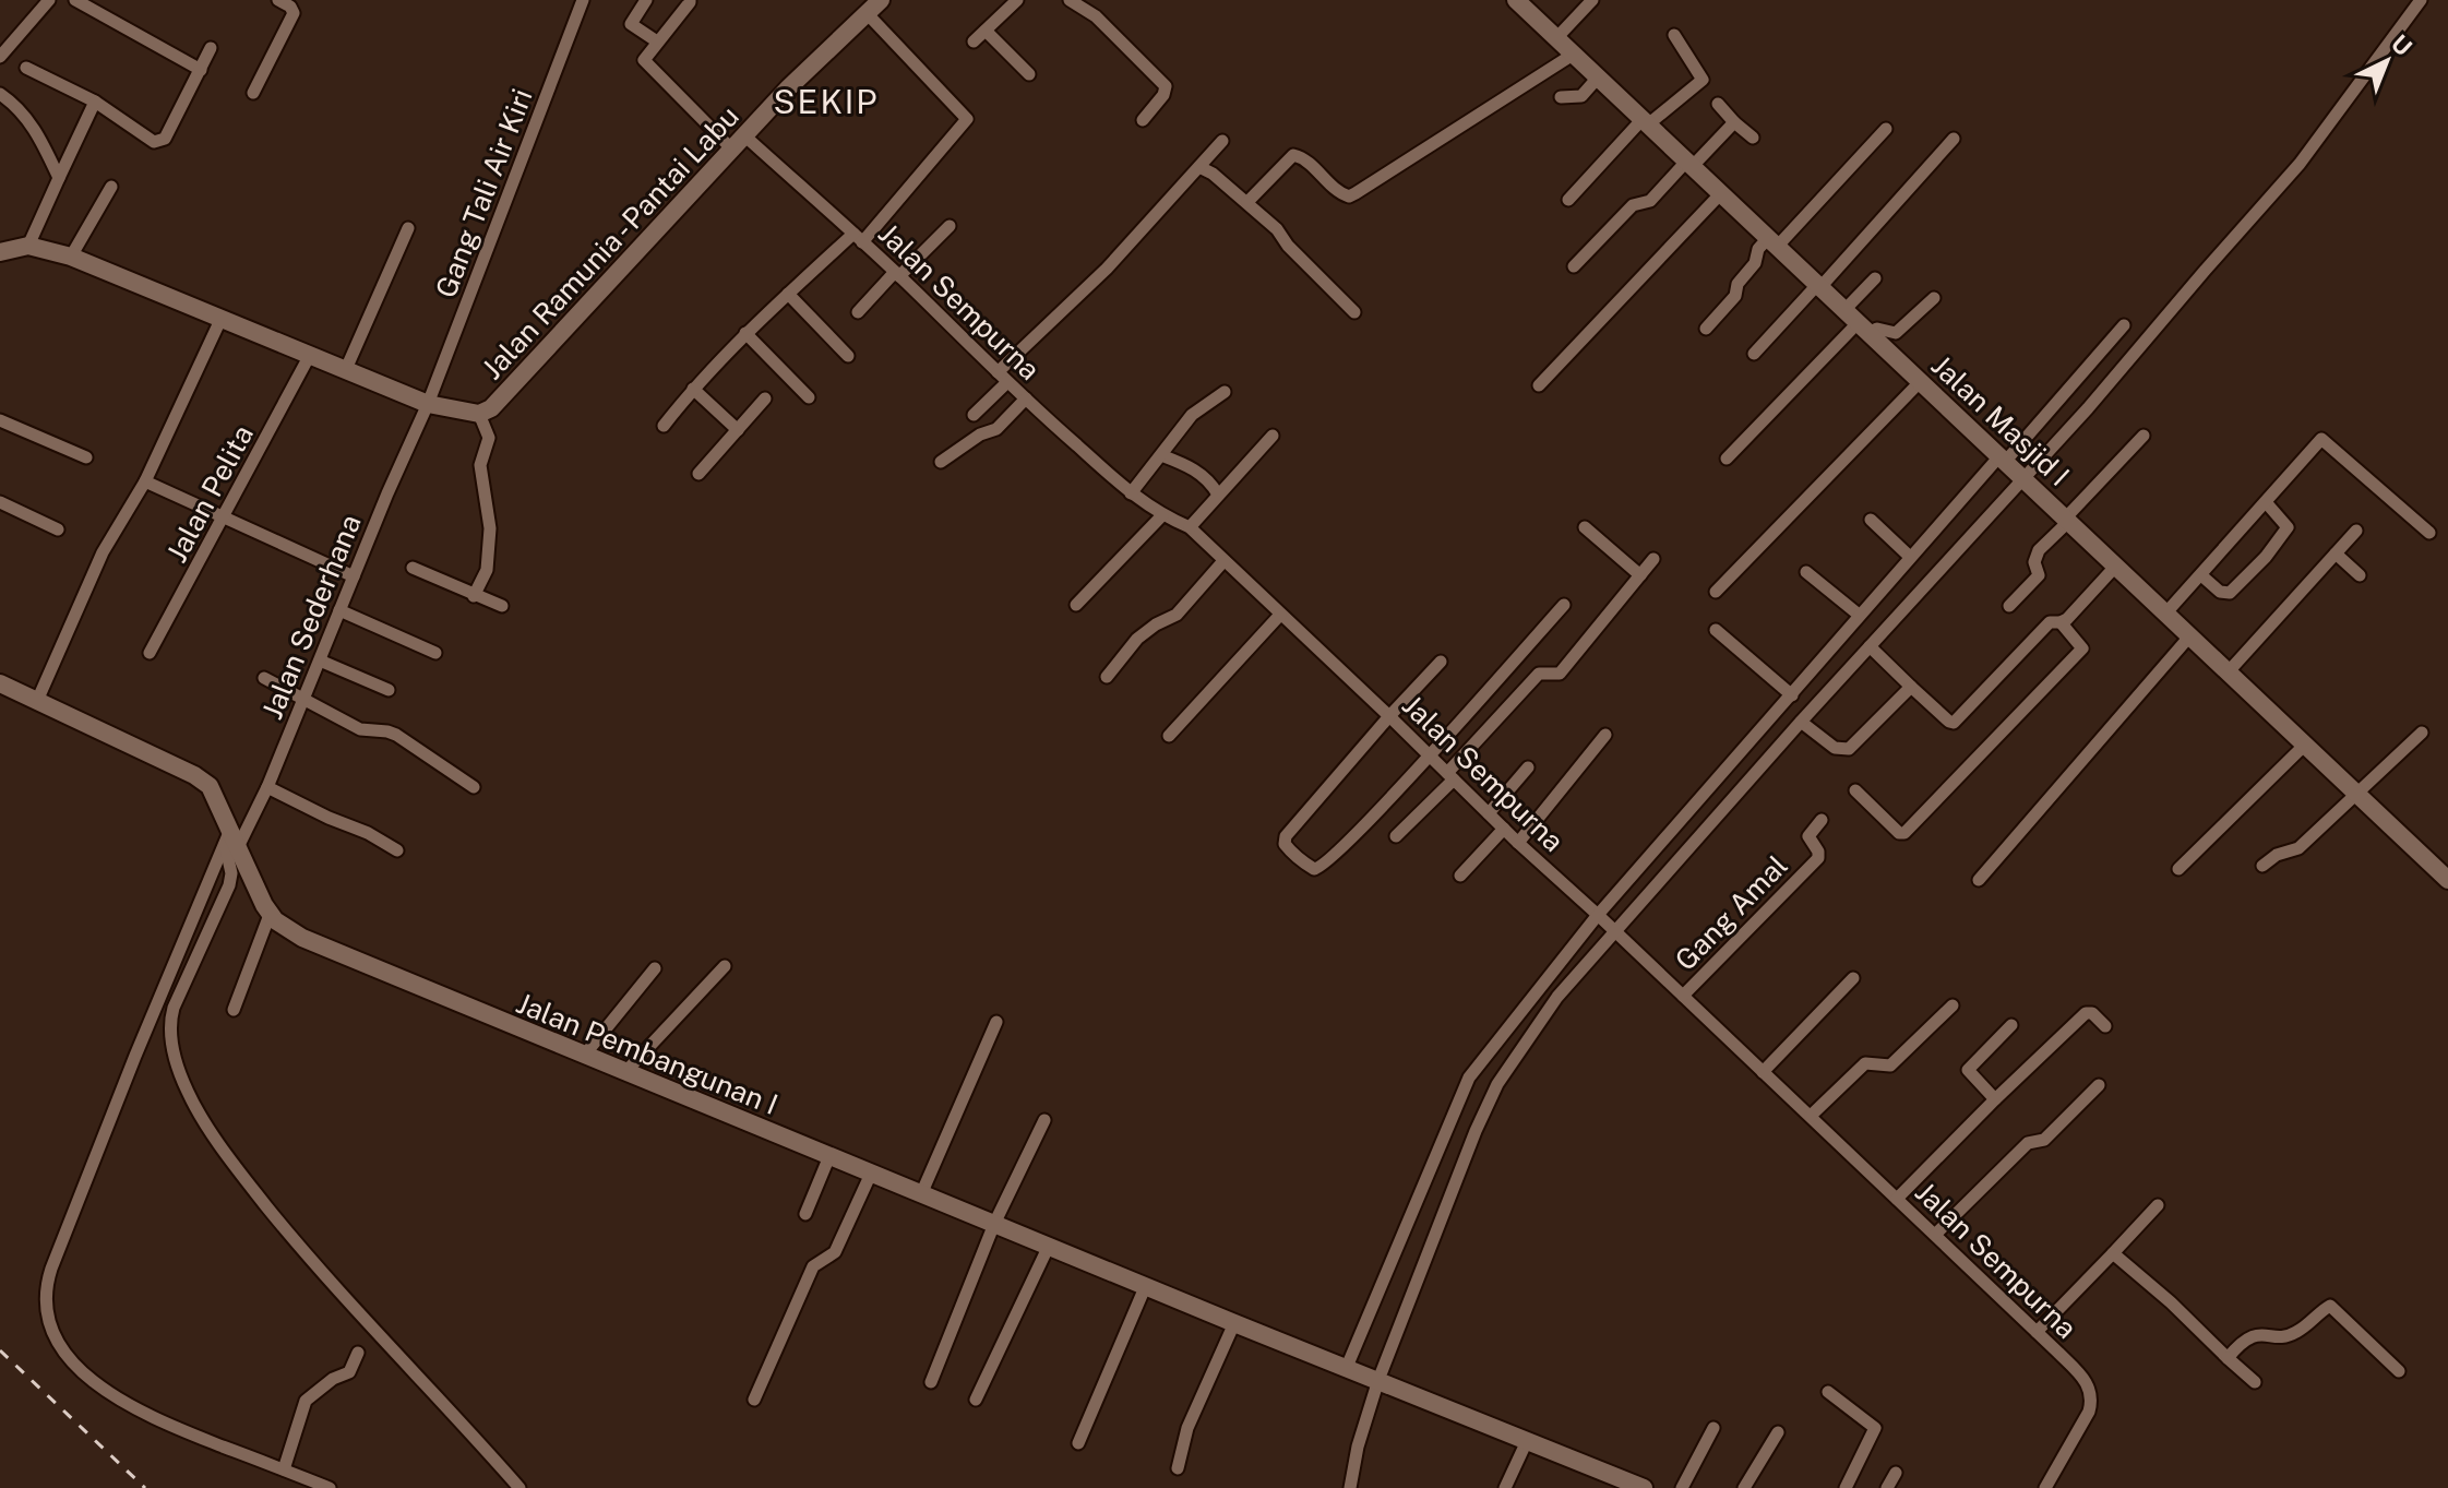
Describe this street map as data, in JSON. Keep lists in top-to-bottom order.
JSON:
{
  "streets": {
    "main road": ["Jalan Ramunia - Pantai Labu", "Jalan Masjid I", "Jalan Pembangunan I"],
    "street": [
      "Gang Tali Air Kiri",
      "Jalan Sempurna",
      "Jalan Pelita",
      "Jalan Sederhana",
      "Gang Amal"
    ]
  },
  "crossings": [
    ["Gang Tali Air Kiri", "Jalan Ramunia - Pantai Labu"],
    ["Gang Tali Air Kiri", "Jalan Sederhana"],
    ["Jalan Ramunia - Pantai Labu", "Jalan Sempurna"],
    ["Jalan Ramunia - Pantai Labu", "Jalan Pelita"],
    ["Jalan Ramunia - Pantai Labu", "Jalan Sederhana"],
    ["Jalan Sempurna", "Gang Amal"]
  ],
  "districts": ["SEKIP"],
  "north": "top right"
}
